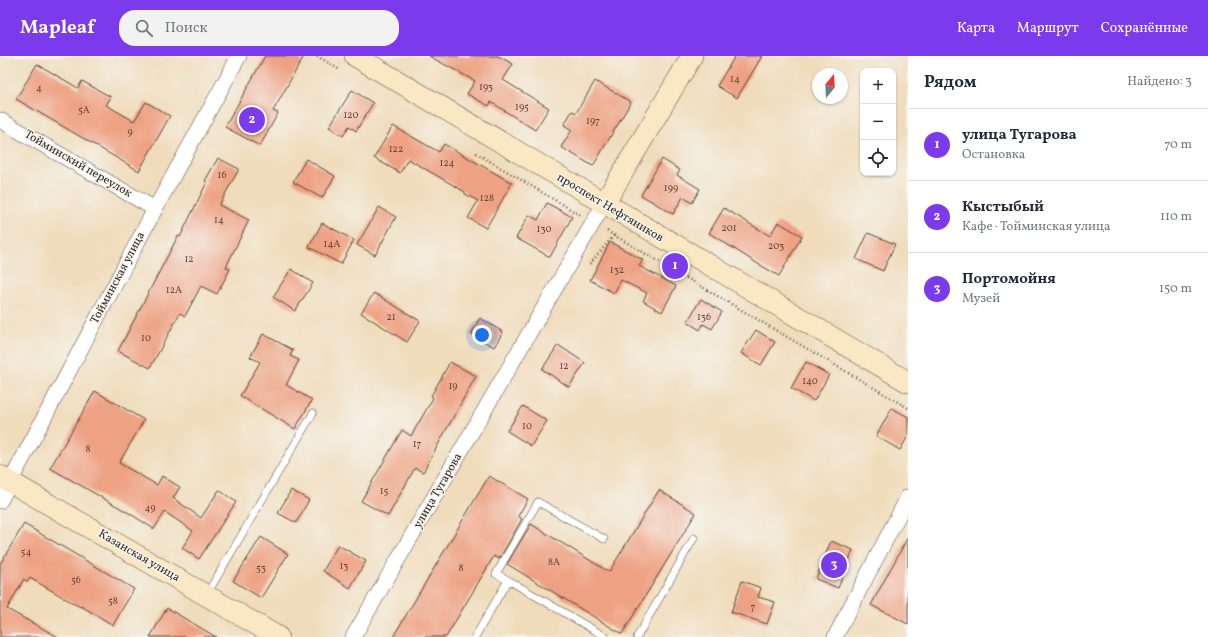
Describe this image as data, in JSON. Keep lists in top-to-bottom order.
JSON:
{
  "streets": {
    "main road": ["проспект Нефтяников", "улица Тугарова", "Казанская улица"],
    "street": ["Тойминский переулок", "Тойминская улица"]
  },
  "crossings": [
    ["Тойминский переулок", "Тойминская улица"],
    ["проспект Нефтяников", "улица Тугарова"],
    ["Тойминская улица", "Казанская улица"]
  ],
  "house_numbers": [
    "14",
    "193",
    "4",
    "195",
    "5А",
    "120",
    "197",
    "9",
    "122",
    "124",
    "16",
    "199",
    "128",
    "14",
    "201",
    "130",
    "14А",
    "203",
    "12",
    "132",
    "12А",
    "21",
    "136",
    "10",
    "12",
    "140",
    "19",
    "10",
    "17",
    "8",
    "15",
    "49",
    "54",
    "8А",
    "13",
    "53",
    "8",
    "56",
    "58",
    "7"
  ],
  "north": "top",
  "page": {
    "header": "Mapleaf",
    "search": "Поиск",
    "nav": ["Карта", "Маршрут", "Сохранённые"],
    "heading": ["Рядом", "Найдено: 3"],
    "map_buttons": ["+", "−"],
    "pins": ["2", "1", "3"],
    "list": [
      {
        "mark": "1",
        "name": "улица Тугарова",
        "note": "Остановка",
        "value": "70 m"
      },
      {
        "mark": "2",
        "name": "Кыстыбый",
        "note": "Кафе · Тойминская улица",
        "value": "110 m"
      },
      {
        "mark": "3",
        "name": "Портомойня",
        "note": "Музей",
        "value": "150 m"
      }
    ]
  }
}
